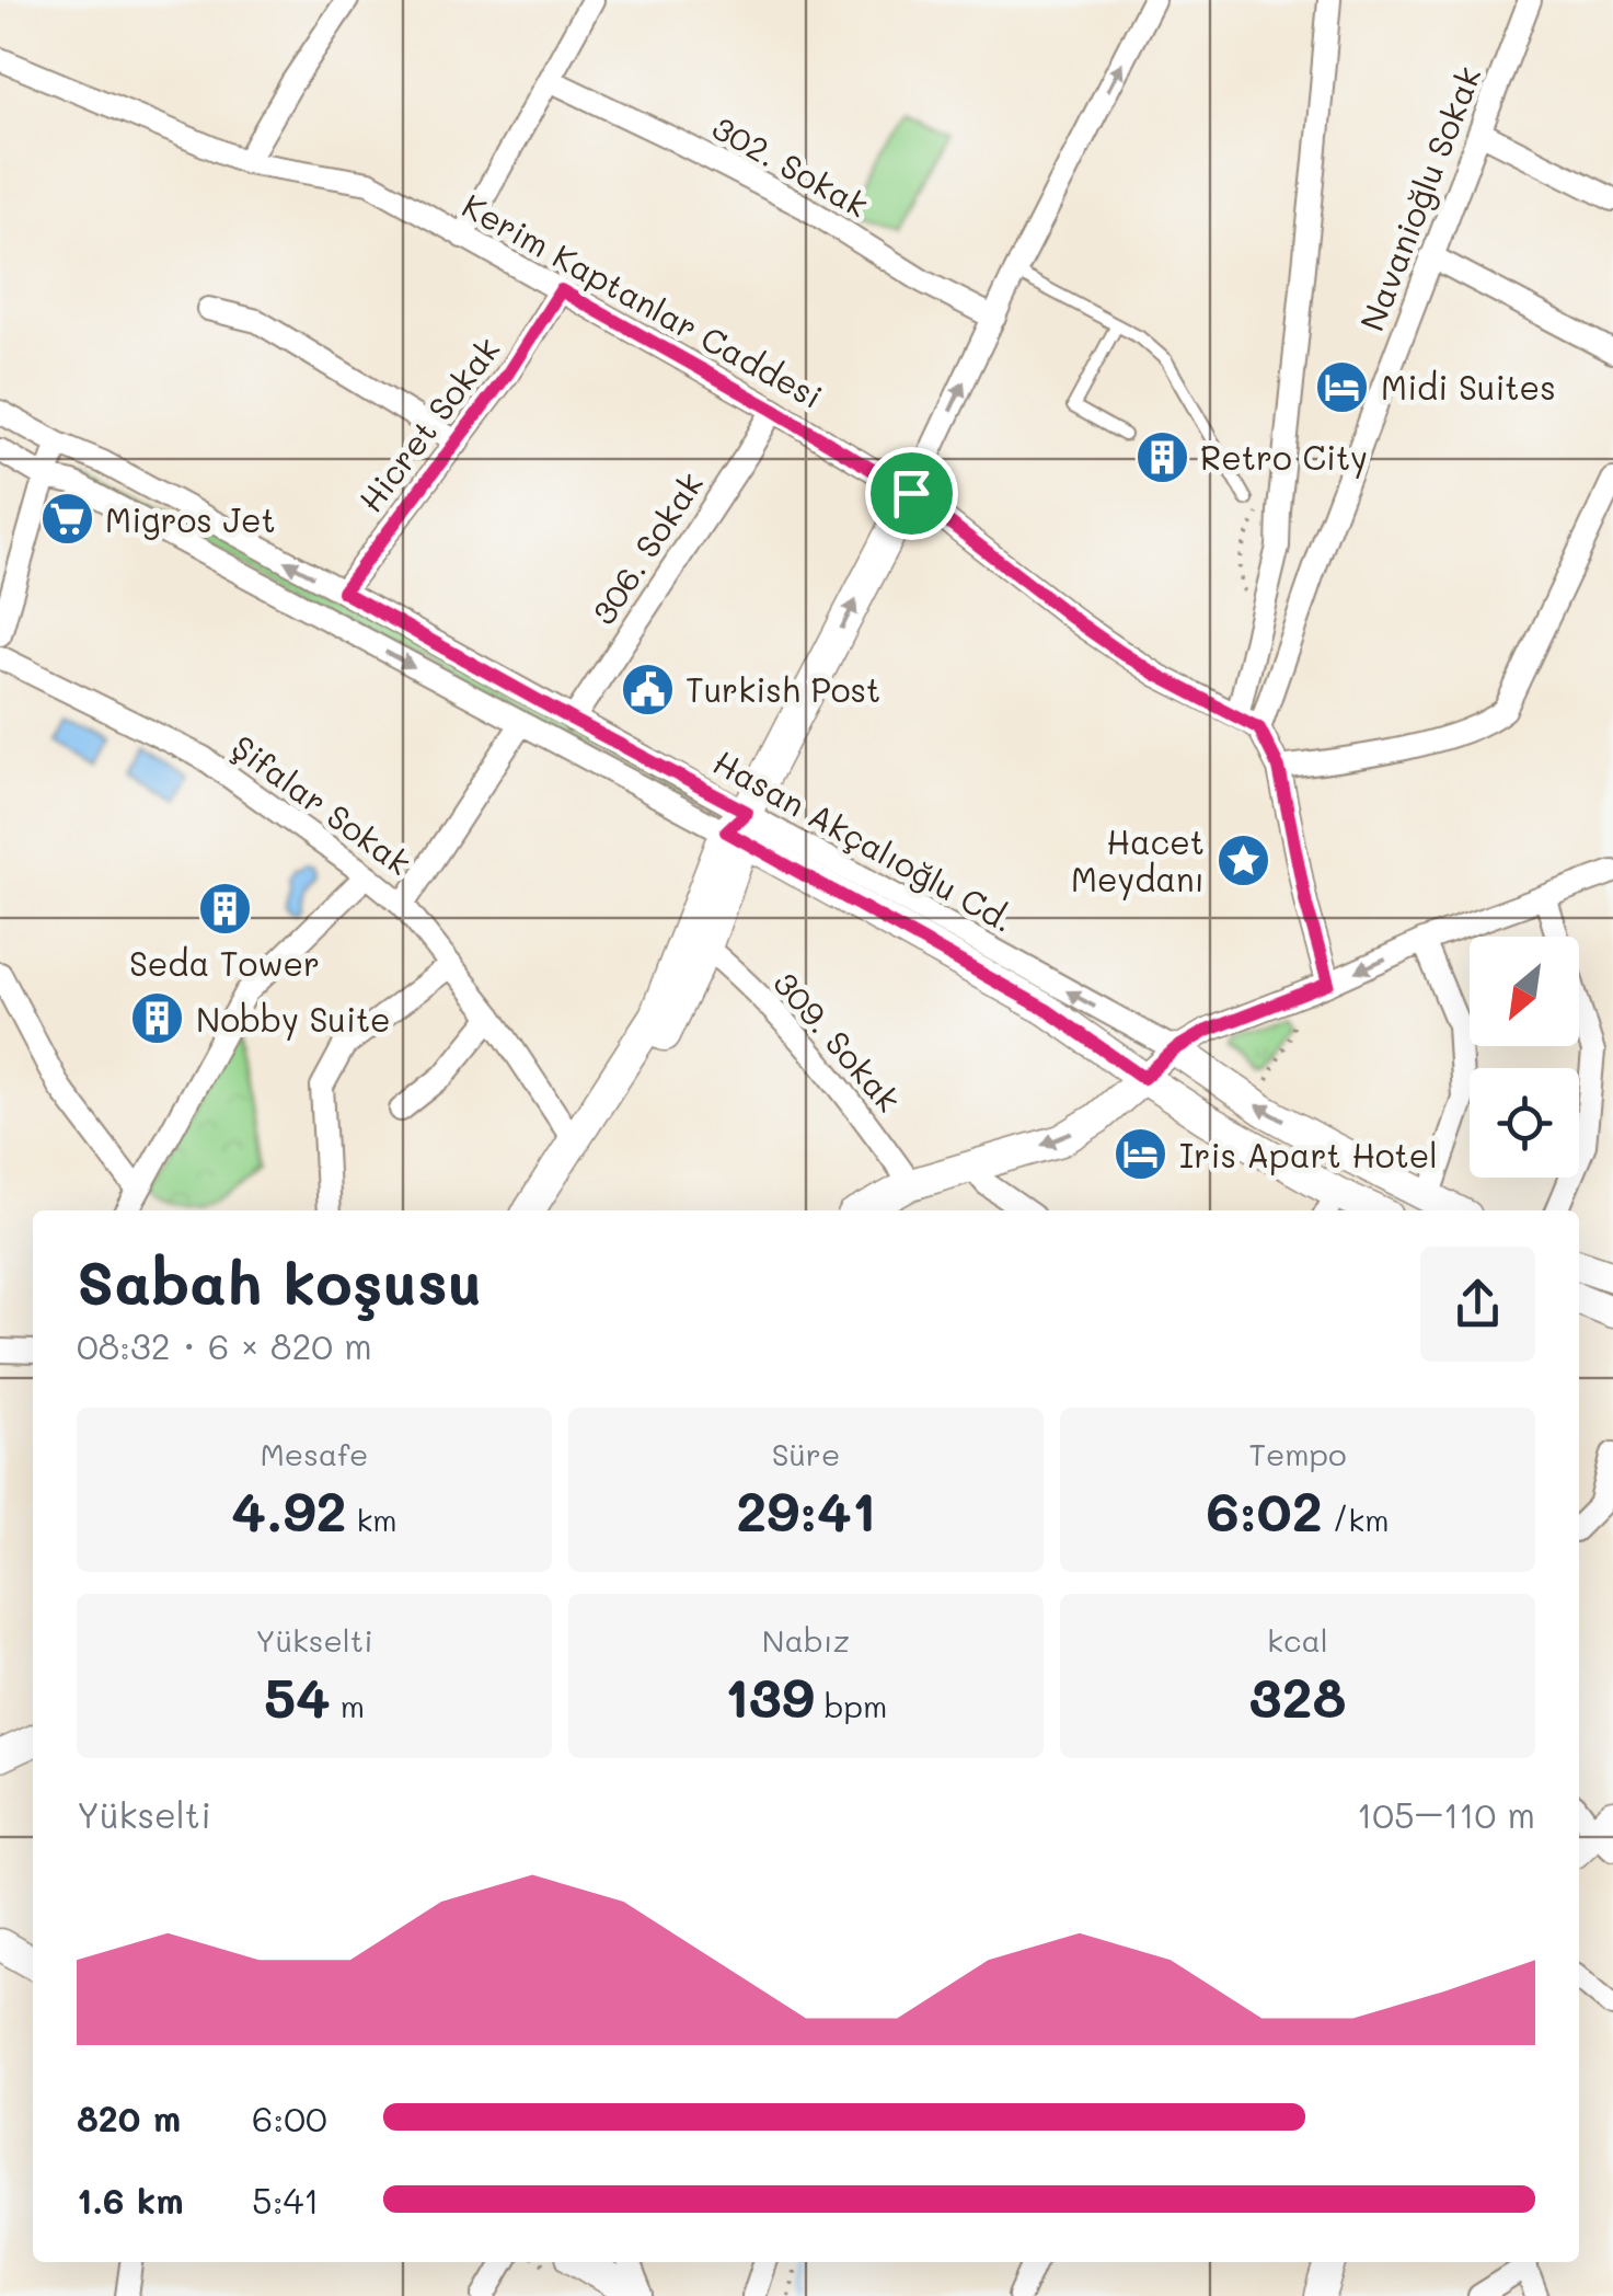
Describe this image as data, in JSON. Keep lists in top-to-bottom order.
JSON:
{
  "streets": {
    "street": [
      "302. Sokak",
      "Navanioğlu Sokak",
      "Kerim Kaptanlar Caddesi",
      "Hicret Sokak",
      "306. Sokak",
      "Şifalar Sokak",
      "Hasan Akçalıoğlu Cd.",
      "309. Sokak"
    ]
  },
  "crossings": [
    ["Navanioğlu Sokak", "Kerim Kaptanlar Caddesi"],
    ["Kerim Kaptanlar Caddesi", "Hicret Sokak"],
    ["Kerim Kaptanlar Caddesi", "306. Sokak"],
    ["Hicret Sokak", "Hasan Akçalıoğlu Cd."],
    ["306. Sokak", "Hasan Akçalıoğlu Cd."]
  ],
  "places": {
    "hotel": ["Midi Suites", "Iris Apart Hotel"],
    "building": ["Retro City", "Seda Tower", "Nobby Suite"],
    "supermarket": ["Migros Jet"],
    "public building": ["Turkish Post"],
    "place": ["Hacet Meydanı"]
  },
  "north": "bottom left",
  "page": {
    "heading": ["Sabah koşusu", "08:32 · 6 × 820 m"],
    "stats": [
      ["Mesafe", "4.92 km"],
      ["Süre", "29:41"],
      ["Tempo", "6:02 /km"],
      ["Yükselti", "54 m"],
      ["Nabız", "139 bpm"],
      ["kcal", "328"]
    ],
    "chart": ["Yükselti", "105–110 m"],
    "list": [
      {
        "name": "820 m",
        "note": "6:00"
      },
      {
        "name": "1.6 km",
        "note": "5:41"
      }
    ]
  }
}
